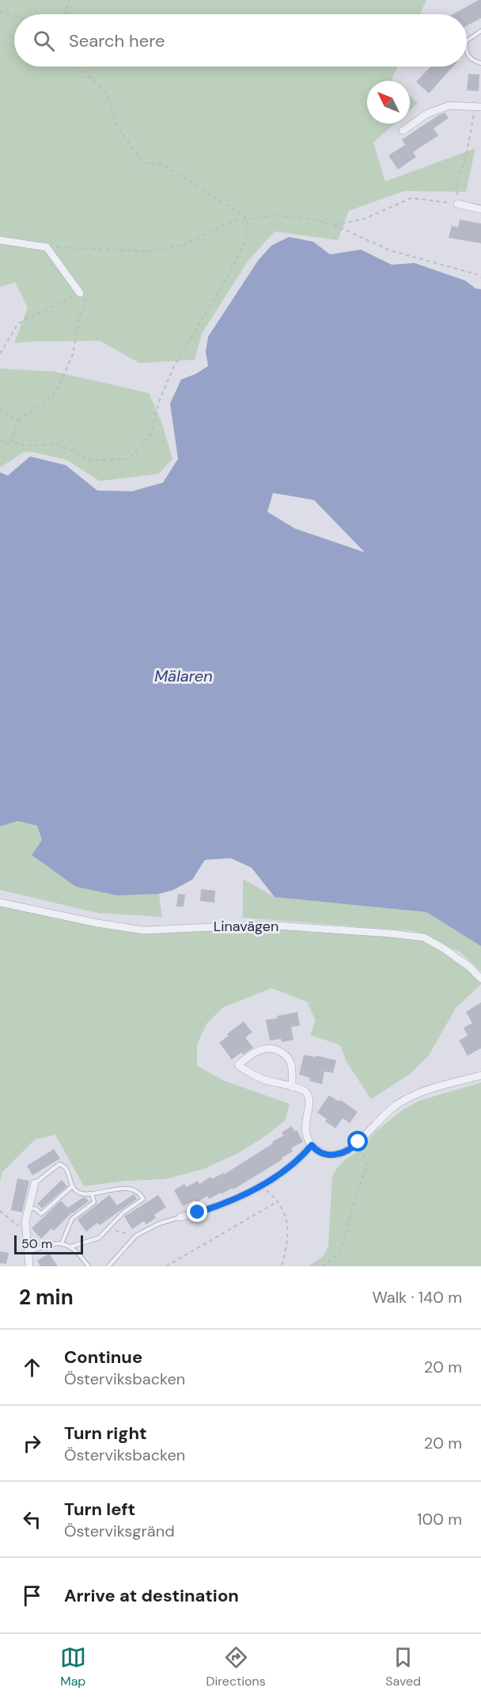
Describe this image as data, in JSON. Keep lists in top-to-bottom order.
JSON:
{
  "streets": {
    "street": ["Linavägen"]
  },
  "water": ["Mälaren"],
  "scale_bar": "50 m",
  "north": "top left",
  "page": {
    "search": "Search here",
    "scale": "50 m",
    "heading": ["2 min", "Walk · 140 m"],
    "list": [
      ["Continue", "Österviksbacken", "20 m"],
      ["Turn right", "Österviksbacken", "20 m"],
      ["Turn left", "Österviksgränd", "100 m"],
      "Arrive at destination"
    ],
    "nav": ["Map", "Directions", "Saved"]
  }
}
